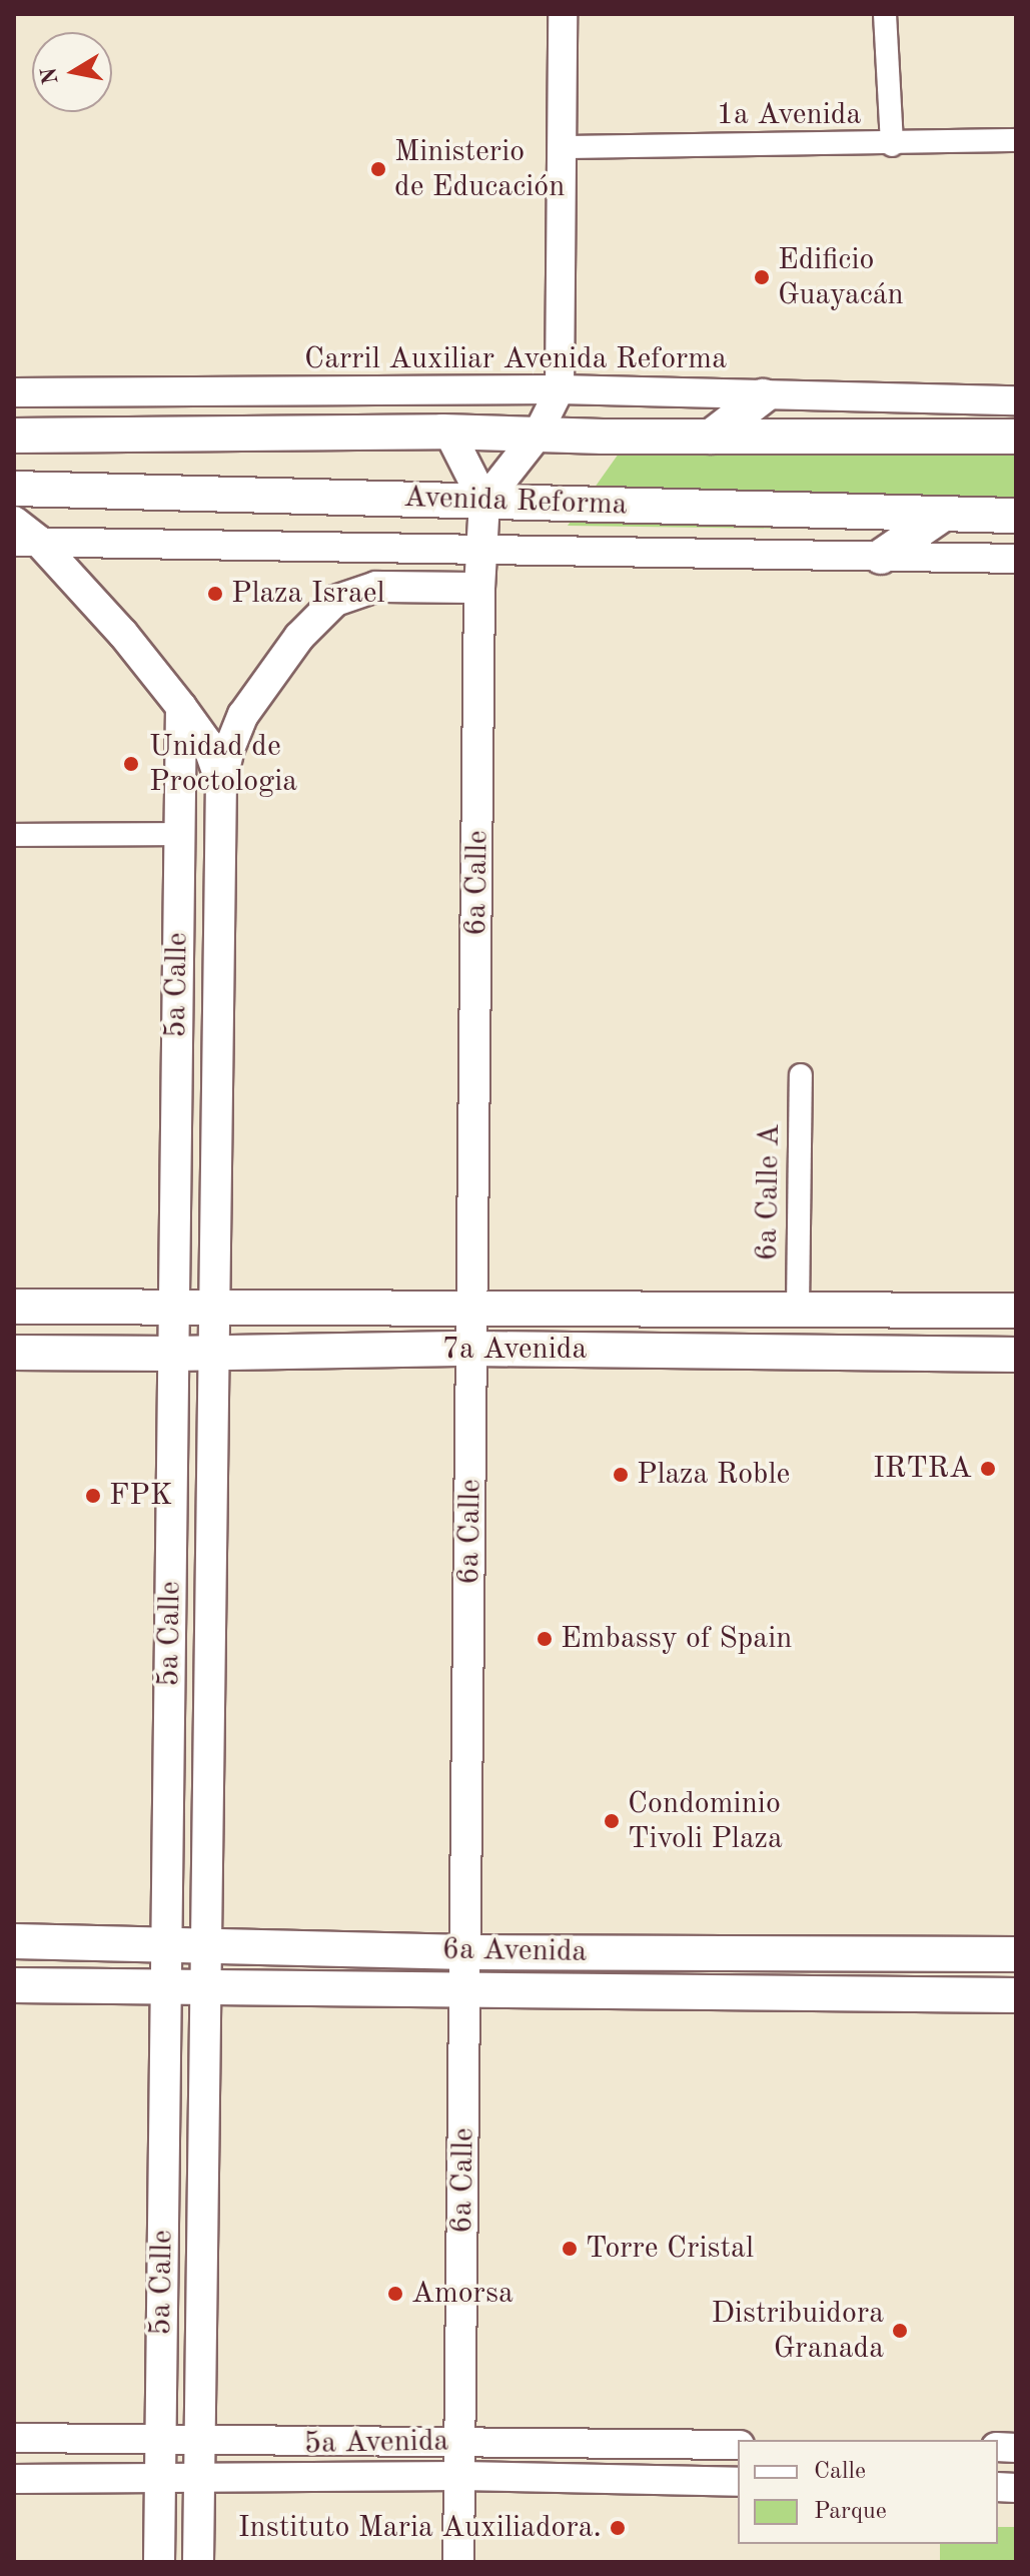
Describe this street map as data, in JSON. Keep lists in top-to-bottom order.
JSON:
{
  "streets": {
    "main road": [
      "Avenida Reforma",
      "6a Calle",
      "5a Calle",
      "7a Avenida",
      "6a Avenida"
    ],
    "street": [
      "1a Avenida",
      "Carril Auxiliar Avenida Reforma",
      "6a Calle A",
      "5a Avenida"
    ]
  },
  "crossings": [
    ["Avenida Reforma", "6a Calle"],
    ["6a Calle", "5a Calle"],
    ["6a Calle", "7a Avenida"],
    ["6a Calle", "6a Avenida"],
    ["6a Calle", "5a Avenida"],
    ["5a Calle", "7a Avenida"],
    ["5a Calle", "6a Avenida"],
    ["5a Calle", "5a Avenida"],
    ["6a Calle A", "7a Avenida"]
  ],
  "places": [
    "Ministerio de Educación",
    "Edificio Guayacán",
    "Plaza Israel",
    "Unidad de Proctologia",
    "IRTRA",
    "Plaza Roble",
    "FPK",
    "Embassy of Spain",
    "Condominio Tivoli Plaza",
    "Torre Cristal",
    "Amorsa",
    "Distribuidora Granada",
    "Instituto Maria Auxiliadora."
  ],
  "legend": ["Calle", "Parque"],
  "north": "left"
}
